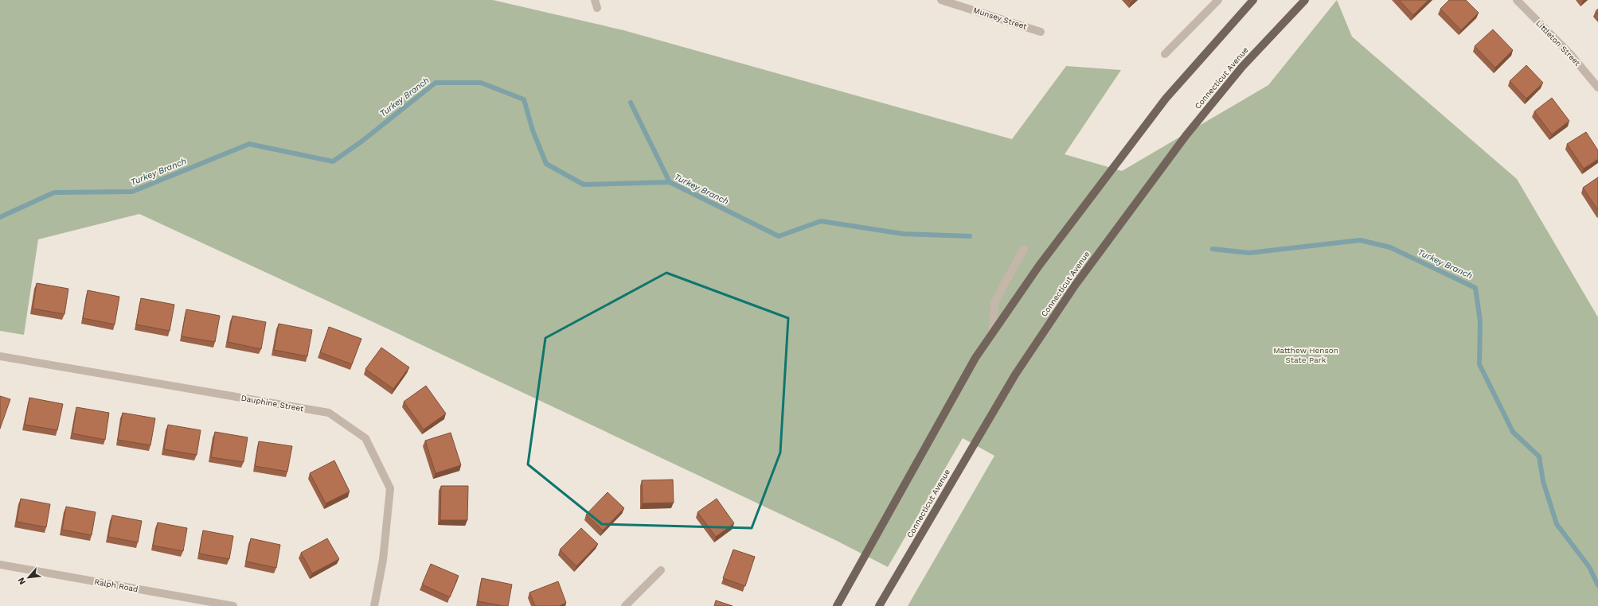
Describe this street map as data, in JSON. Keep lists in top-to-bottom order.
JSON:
{
  "streets": {
    "main road": ["Connecticut Avenue"],
    "street": [
      "Munsey Street",
      "Littleton Street",
      "Dauphine Street",
      "Ralph Road"
    ]
  },
  "water": ["Turkey Branch"],
  "parks": ["Matthew Henson State Park"],
  "north": "bottom left"
}
